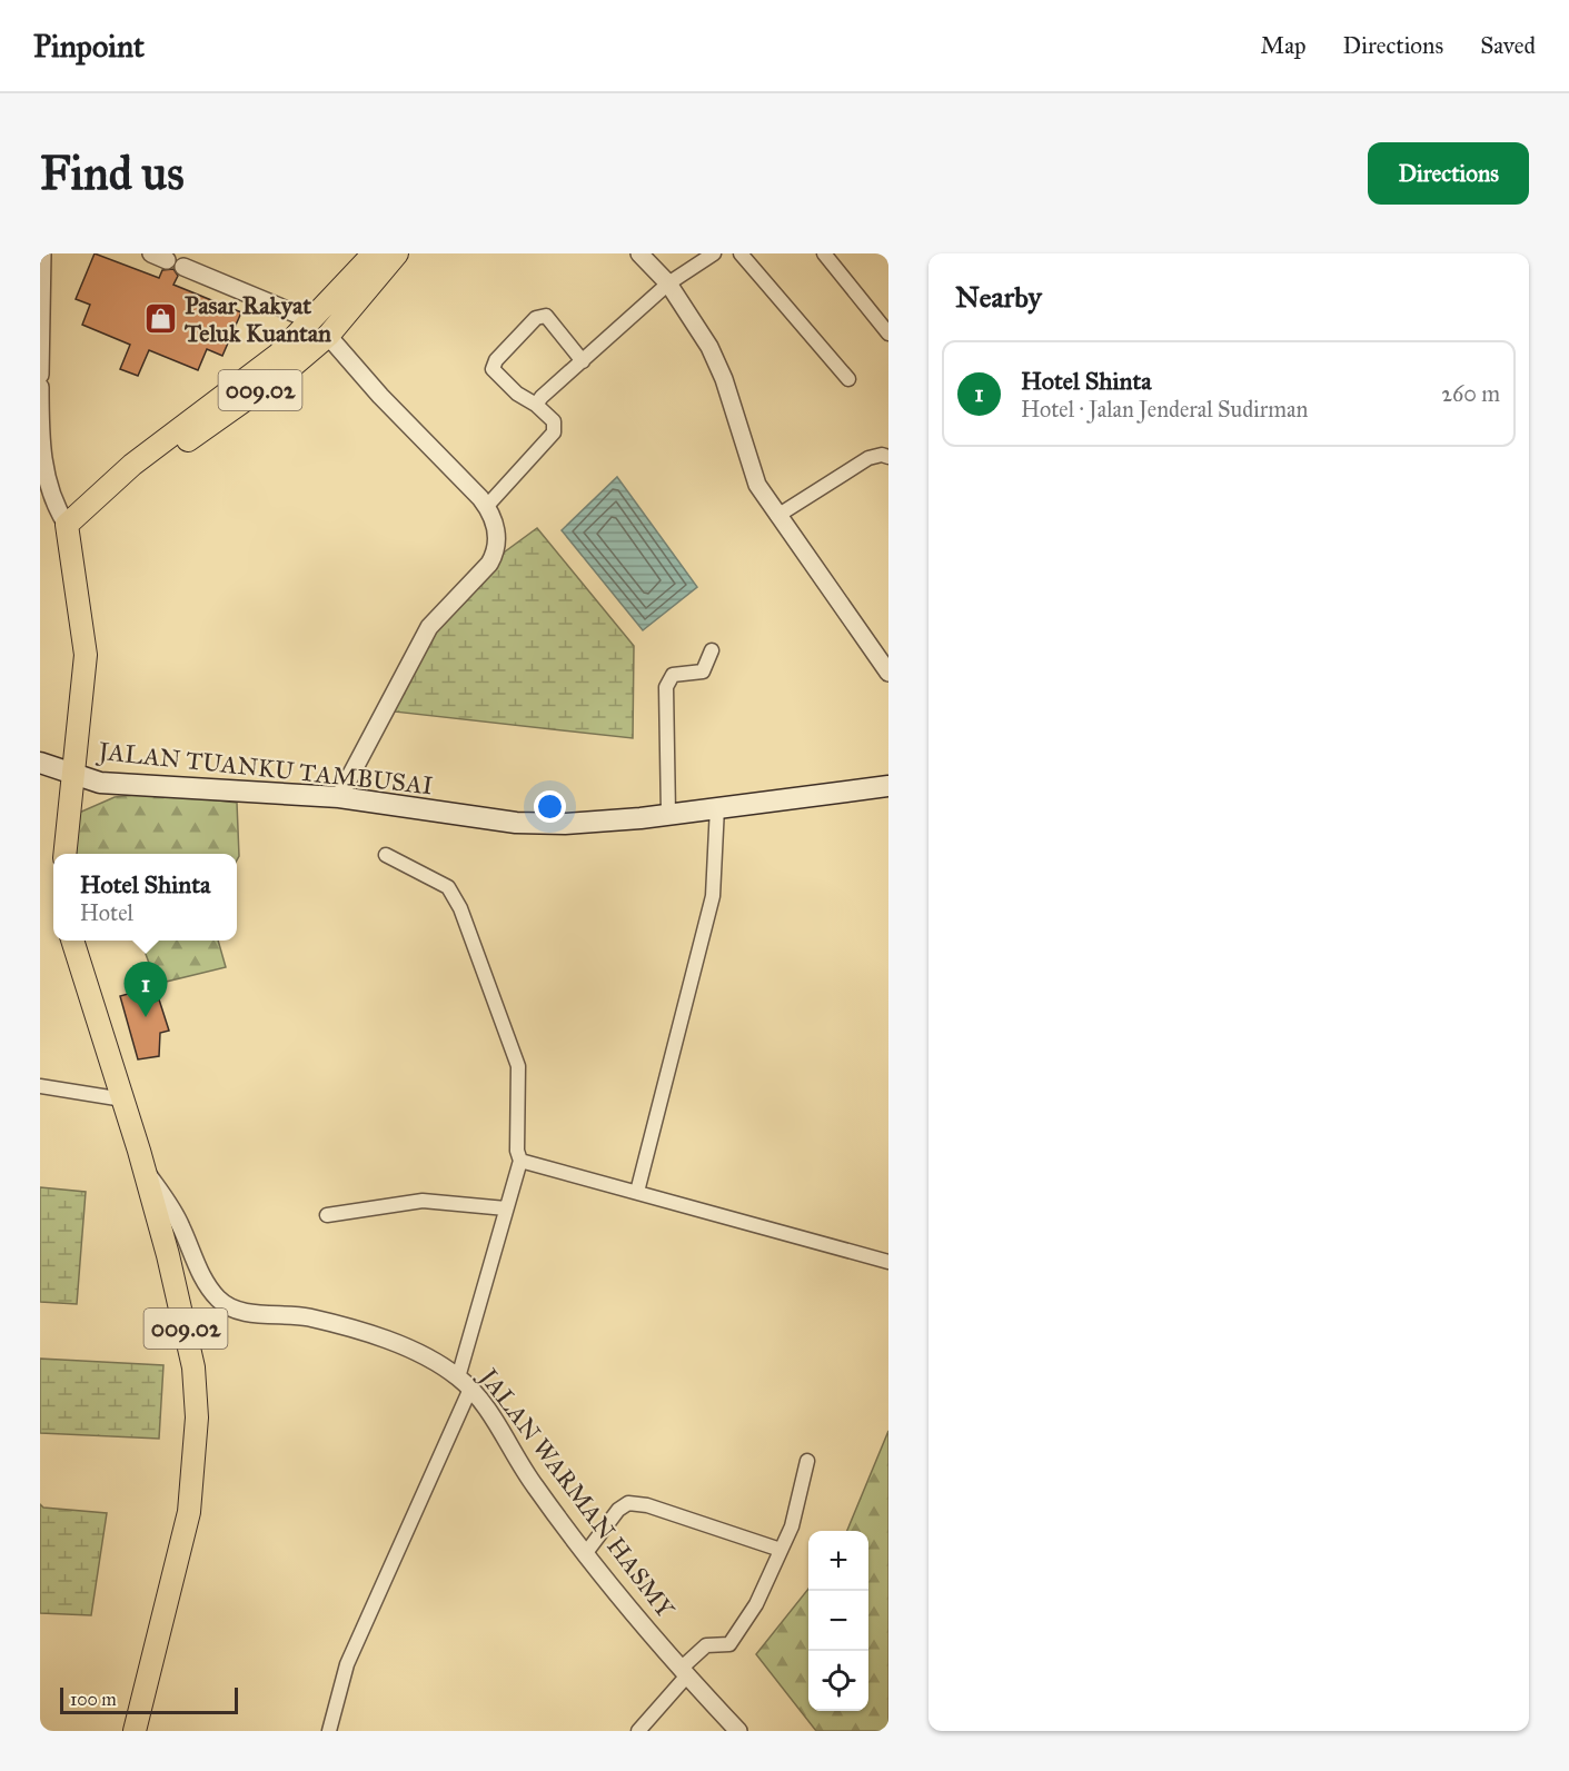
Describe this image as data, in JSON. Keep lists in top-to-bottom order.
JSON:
{
  "streets": {
    "main road": ["009.02", "JALAN TUANKU TAMBUSAI"],
    "street": ["JALAN WARMAN HASMY"]
  },
  "crossings": [
    ["009.02", "JALAN WARMAN HASMY"]
  ],
  "places": {
    "shop": ["Pasar Rakyat Teluk Kuantan"]
  },
  "scale_bar": "100 m",
  "page": {
    "header": "Pinpoint",
    "nav": ["Map", "Directions", "Saved"],
    "buttons": "Directions",
    "title": "Find us",
    "heading": "Nearby",
    "list": [
      {
        "mark": "1",
        "name": "Hotel Shinta",
        "note": "Hotel · Jalan Jenderal Sudirman",
        "value": "260 m"
      }
    ],
    "popup": ["Hotel Shinta", "Hotel"],
    "pins": "1",
    "map_buttons": ["+", "−"],
    "scale": "100 m"
  }
}
